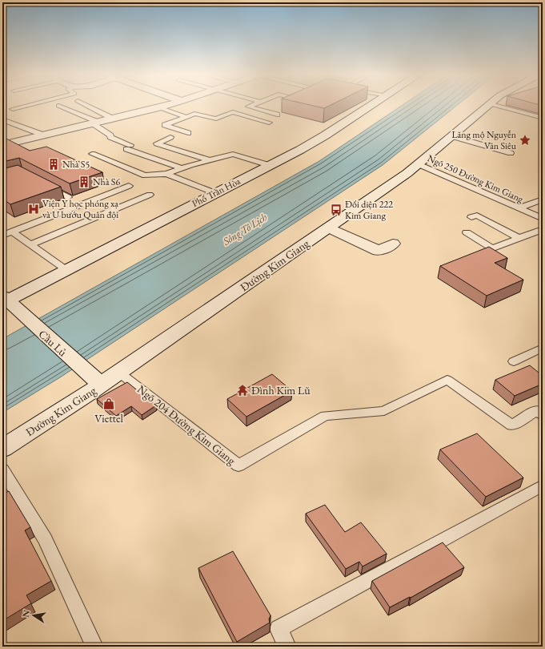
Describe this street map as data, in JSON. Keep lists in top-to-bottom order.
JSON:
{
  "streets": {
    "main road": ["Phố Trần Hòa", "Đường Kim Giang", "Cầu Lủ"],
    "lane": ["Ngõ 250 Đường Kim Giang", "Ngõ 204 Đường Kim Giang"]
  },
  "crossings": [
    ["Ngõ 250 Đường Kim Giang", "Đường Kim Giang"],
    ["Phố Trần Hòa", "Cầu Lủ"],
    ["Đường Kim Giang", "Cầu Lủ"],
    ["Đường Kim Giang", "Ngõ 204 Đường Kim Giang"]
  ],
  "water": ["Sông Tô Lịch"],
  "places": {
    "place": ["Lăng mộ Nguyễn Văn Siêu"],
    "building": ["Nhà S5", "Nhà S6"],
    "hospital": ["Viện Y học phóng xạ và U bướu Quân đội"],
    "bus stop": ["Đối diện 222 Kim Giang"],
    "temple": ["Đình Kim Lũ"],
    "shop": ["Viettel"]
  },
  "north": "left"
}
